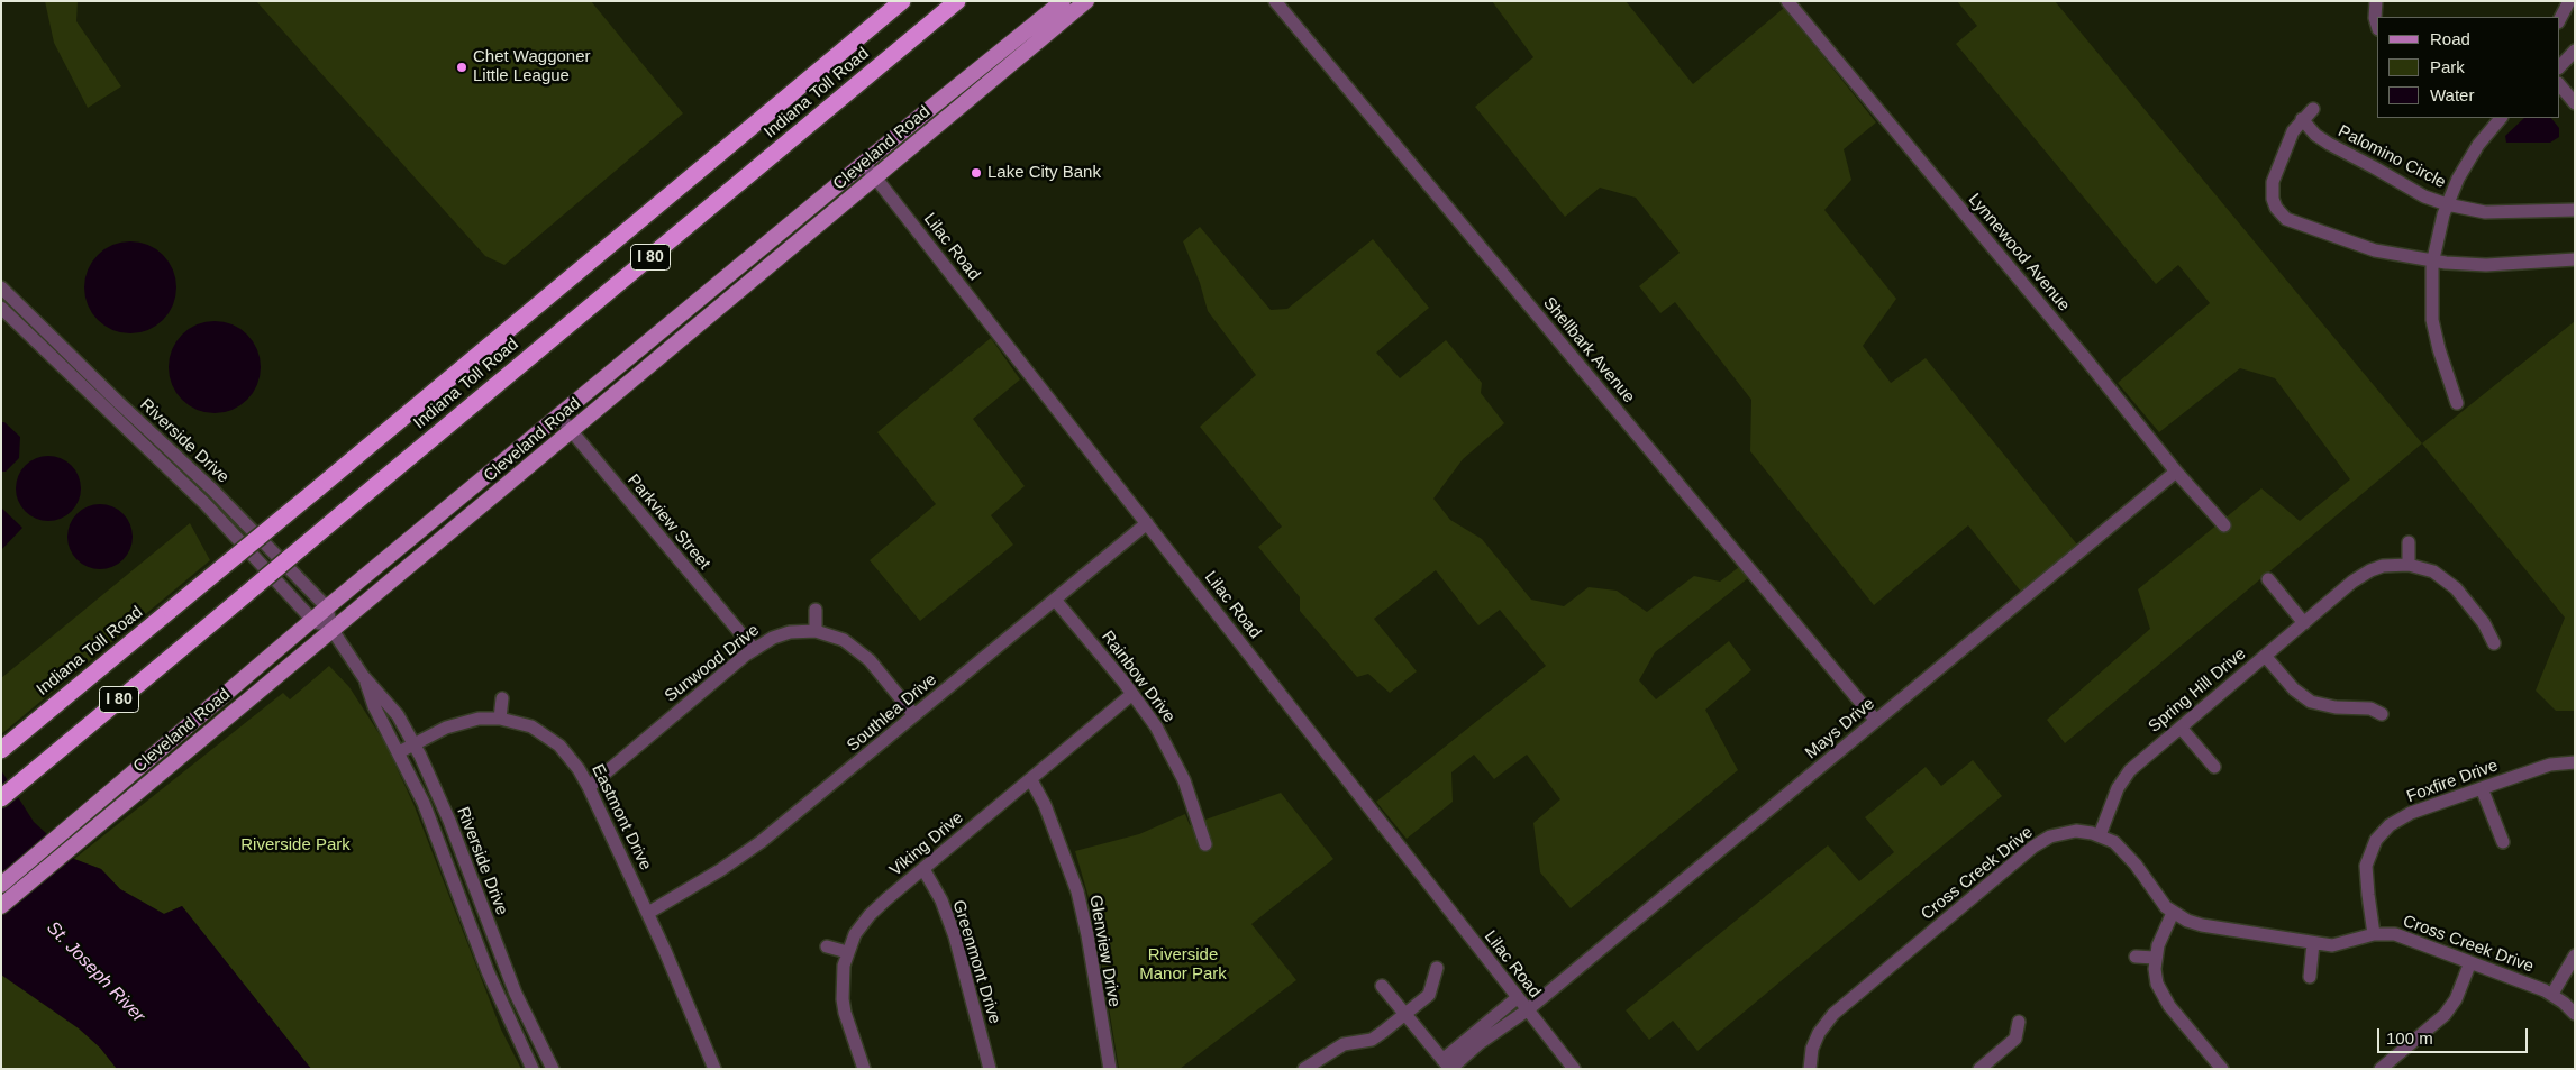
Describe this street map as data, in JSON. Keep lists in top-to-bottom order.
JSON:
{
  "streets": {
    "highway": ["Indiana Toll Road", "I 80"],
    "main road": ["Cleveland Road"],
    "street": [
      "Palomino Circle",
      "Lilac Road",
      "Lynnewood Avenue",
      "Shellbark Avenue",
      "Riverside Drive",
      "Parkview Street",
      "Sunwood Drive",
      "Rainbow Drive",
      "Spring Hill Drive",
      "Southlea Drive",
      "Mays Drive",
      "Foxfire Drive",
      "Eastmont Drive",
      "Viking Drive",
      "Cross Creek Drive",
      "Glenview Drive",
      "Greenmont Drive"
    ]
  },
  "crossings": [
    ["Cleveland Road", "Lilac Road"],
    ["Cleveland Road", "Riverside Drive"],
    ["Cleveland Road", "Parkview Street"],
    ["Lilac Road", "Southlea Drive"],
    ["Lilac Road", "Mays Drive"],
    ["Lynnewood Avenue", "Mays Drive"],
    ["Shellbark Avenue", "Mays Drive"],
    ["Riverside Drive", "Eastmont Drive"],
    ["Parkview Street", "Sunwood Drive"],
    ["Sunwood Drive", "Southlea Drive"],
    ["Sunwood Drive", "Eastmont Drive"],
    ["Rainbow Drive", "Southlea Drive"],
    ["Rainbow Drive", "Viking Drive"],
    ["Spring Hill Drive", "Cross Creek Drive"],
    ["Southlea Drive", "Eastmont Drive"],
    ["Foxfire Drive", "Cross Creek Drive"],
    ["Viking Drive", "Glenview Drive"],
    ["Viking Drive", "Greenmont Drive"]
  ],
  "water": ["St. Joseph River"],
  "parks": ["Riverside Park", "Riverside Manor Park"],
  "places": ["Chet Waggoner Little League", "Lake City Bank"],
  "legend": ["Road", "Park", "Water"],
  "scale_bar": "100 m"
}
